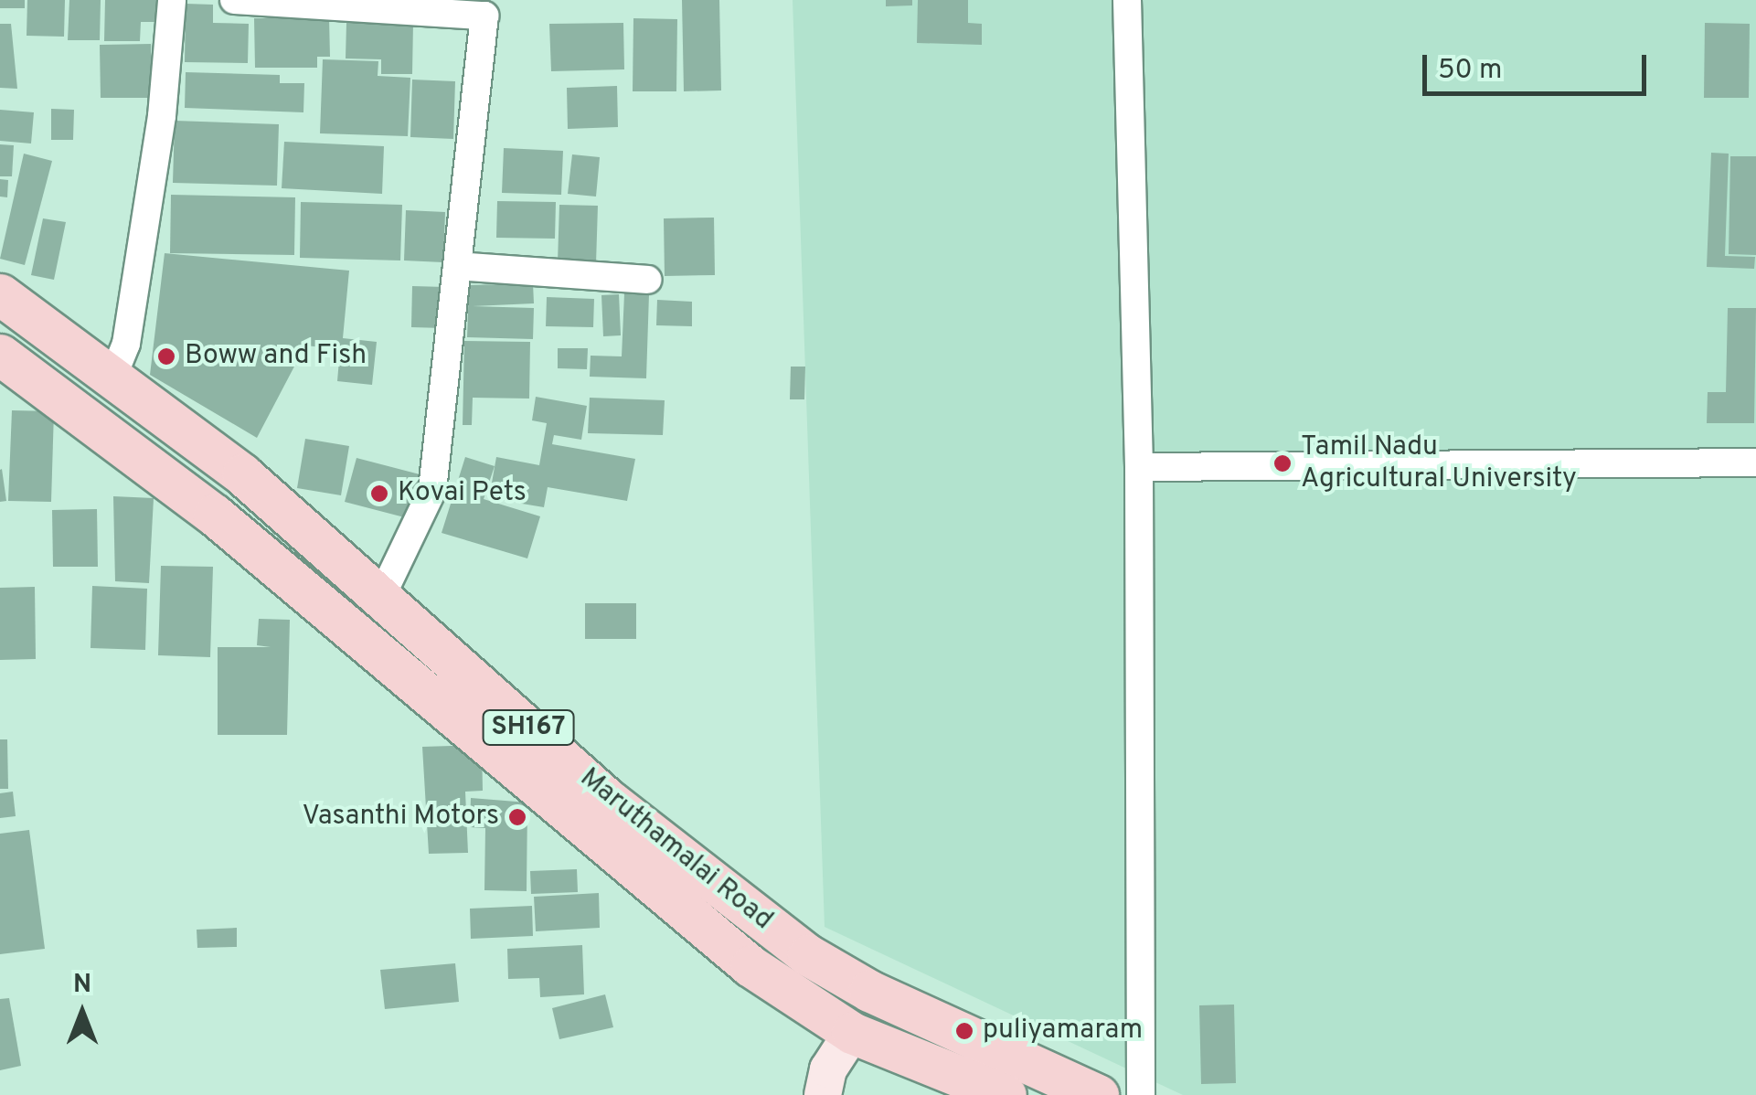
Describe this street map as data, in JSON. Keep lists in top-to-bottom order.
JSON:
{
  "streets": {
    "main road": ["SH167", "Maruthamalai Road"]
  },
  "places": [
    "Boww and Fish",
    "Tamil Nadu Agricultural University",
    "Kovai Pets",
    "Vasanthi Motors",
    "puliyamaram"
  ],
  "scale_bar": "50 m",
  "north": "top"
}
